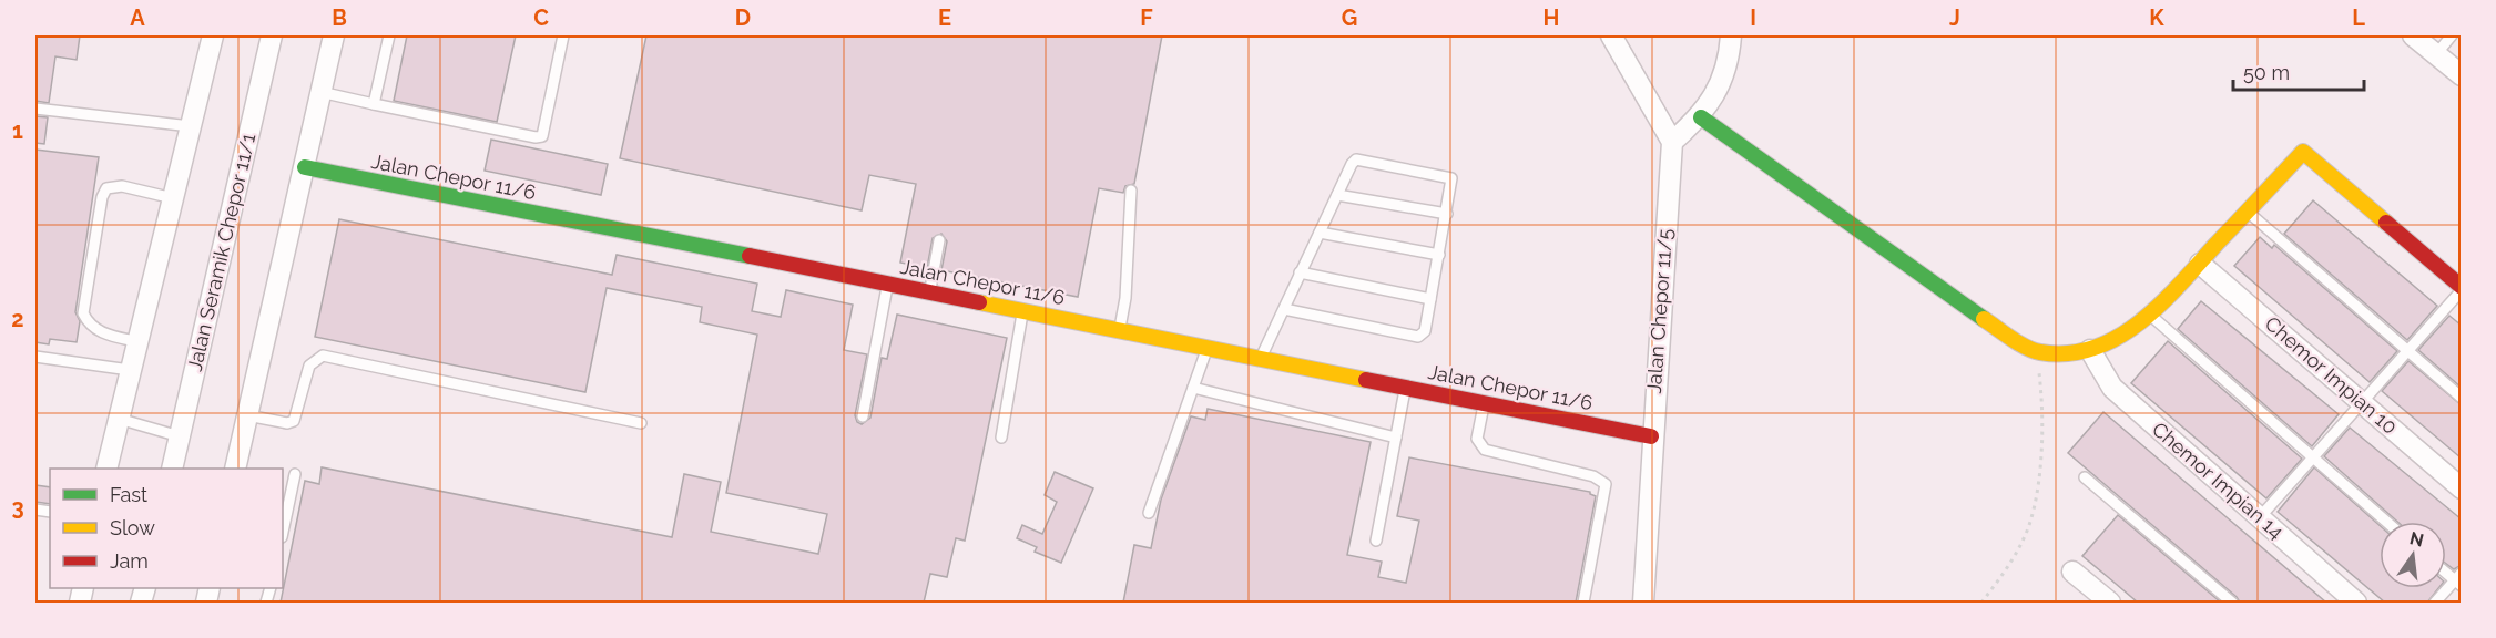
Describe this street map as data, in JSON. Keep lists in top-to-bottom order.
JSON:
{
  "streets": {
    "street": [
      "Jalan Chepor 11/6",
      "Jalan Seramik Chepor 11/1",
      "Jalan Chepor 11/5",
      "Chemor Impian 10",
      "Chemor Impian 14"
    ]
  },
  "crossings": [
    ["Jalan Chepor 11/6", "Jalan Chepor 11/5"]
  ],
  "legend": ["Fast", "Slow", "Jam"],
  "scale_bar": "50 m",
  "north": "top",
  "grid": {
    "columns": [
      "A",
      "B",
      "C",
      "D",
      "E",
      "F",
      "G",
      "H",
      "I",
      "J",
      "K",
      "L"
    ],
    "rows": ["1", "2", "3"]
  }
}
